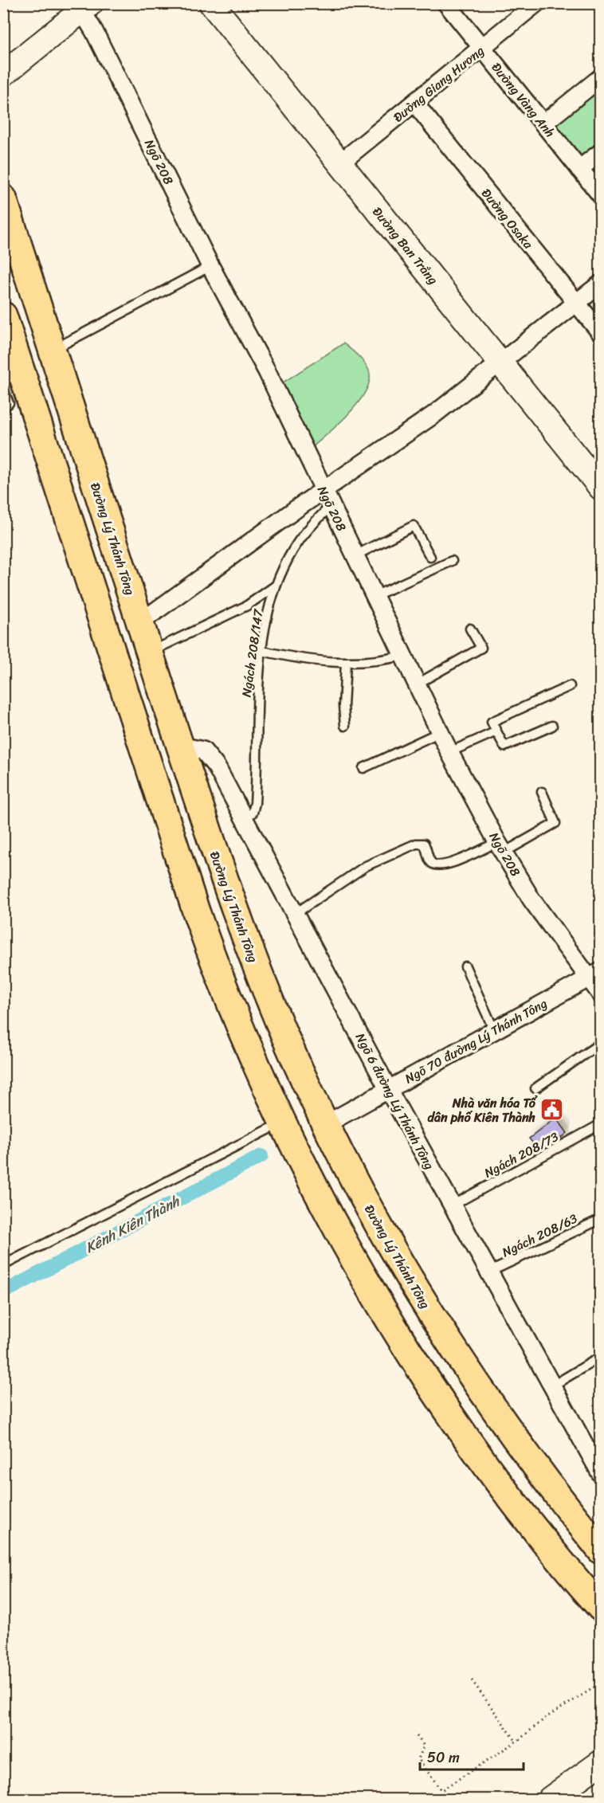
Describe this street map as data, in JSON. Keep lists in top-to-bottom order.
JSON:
{
  "streets": {
    "main road": ["Đường Lý Thánh Tông"],
    "street": [
      "Đường Giang Hương",
      "Đường Vàng Anh",
      "Ngõ 208",
      "Đường Osaka",
      "Đường Ban Trắng",
      "Ngõ 70 đường Lý Thánh Tông",
      "Ngõ 6 đường Lý Thánh Tông"
    ],
    "lane": ["Ngách 208/147", "Ngách 208/73", "Ngách 208/63"]
  },
  "crossings": [
    ["Đường Giang Hương", "Đường Vàng Anh"],
    ["Đường Giang Hương", "Đường Osaka"],
    ["Đường Giang Hương", "Đường Ban Trắng"],
    ["Ngõ 208", "Ngách 208/147"],
    ["Ngõ 208", "Ngõ 70 đường Lý Thánh Tông"],
    ["Đường Lý Thánh Tông", "Ngõ 70 đường Lý Thánh Tông"],
    ["Đường Lý Thánh Tông", "Ngõ 6 đường Lý Thánh Tông"],
    ["Ngách 208/147", "Ngõ 6 đường Lý Thánh Tông"],
    ["Ngõ 70 đường Lý Thánh Tông", "Ngõ 6 đường Lý Thánh Tông"],
    ["Ngõ 6 đường Lý Thánh Tông", "Ngách 208/73"],
    ["Ngõ 6 đường Lý Thánh Tông", "Ngách 208/63"]
  ],
  "water": ["Kênh Kiên Thành"],
  "places": {
    "public building": ["Nhà văn hóa Tổ dân phố Kiên Thành"]
  },
  "scale_bar": "50 m"
}
